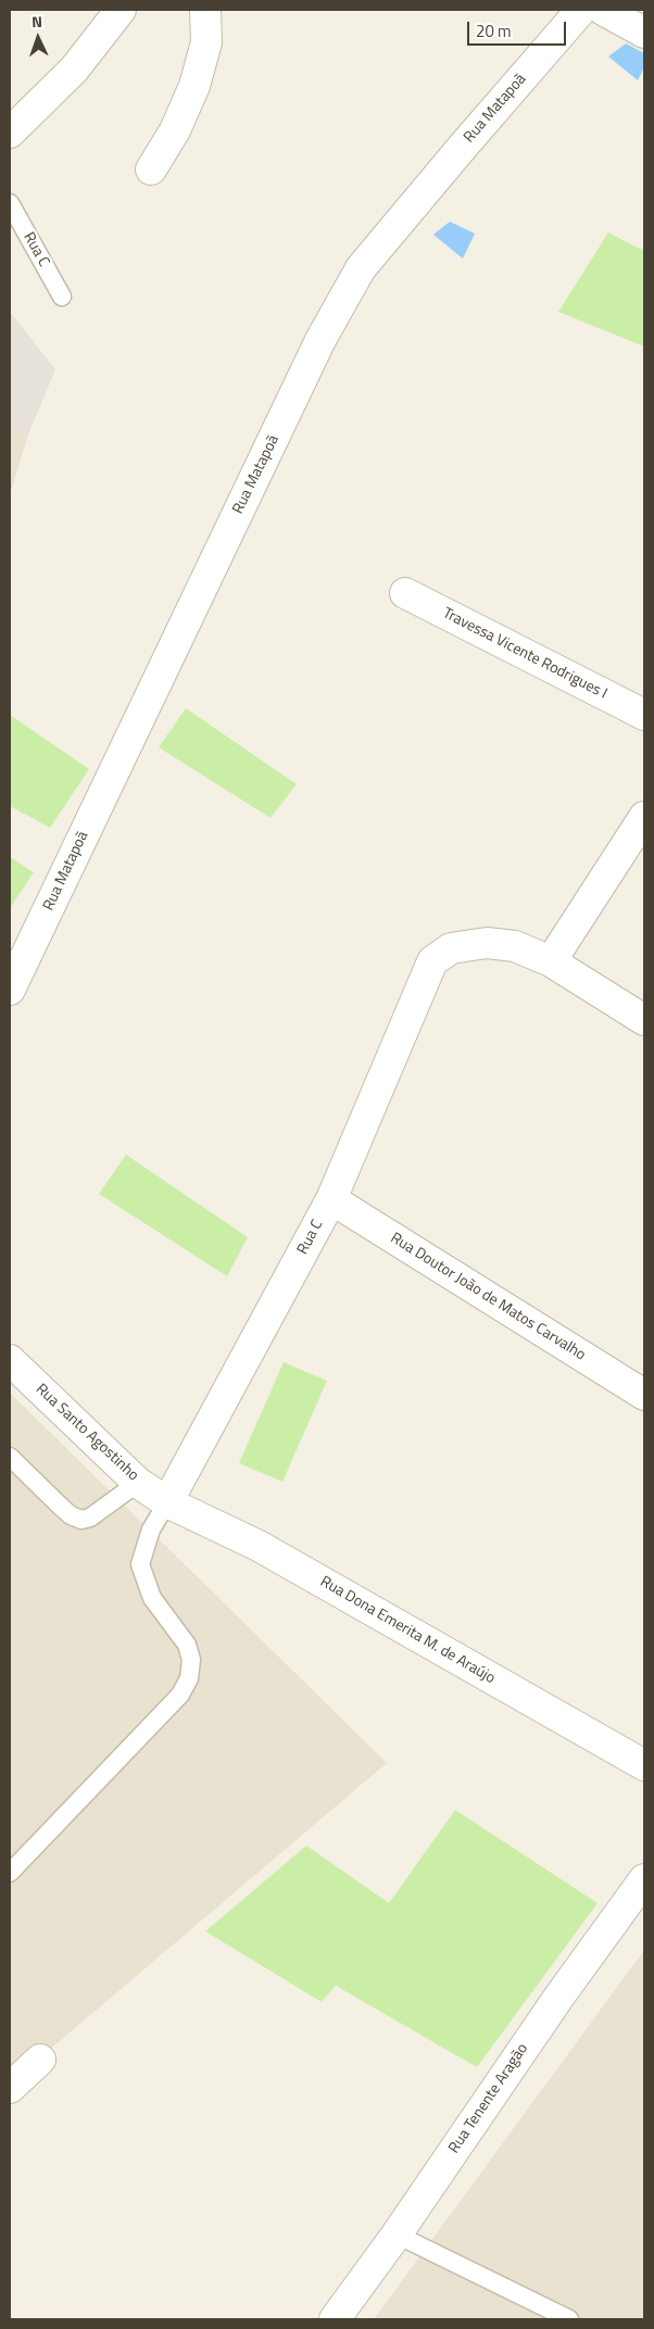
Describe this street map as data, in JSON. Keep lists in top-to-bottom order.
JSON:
{
  "streets": {
    "street": [
      "Rua Matapoã",
      "Rua C",
      "Travessa Vicente Rodrigues I",
      "Rua Doutor João de Matos Carvalho",
      "Rua Santo Agostinho",
      "Rua Dona Emerita M. de Araújo",
      "Rua Tenente Aragão"
    ]
  },
  "crossings": [
    ["Rua C", "Rua Doutor João de Matos Carvalho"],
    ["Rua C", "Rua Santo Agostinho"],
    ["Rua C", "Rua Dona Emerita M. de Araújo"],
    ["Rua Santo Agostinho", "Rua Dona Emerita M. de Araújo"]
  ],
  "scale_bar": "20 m",
  "north": "top"
}
